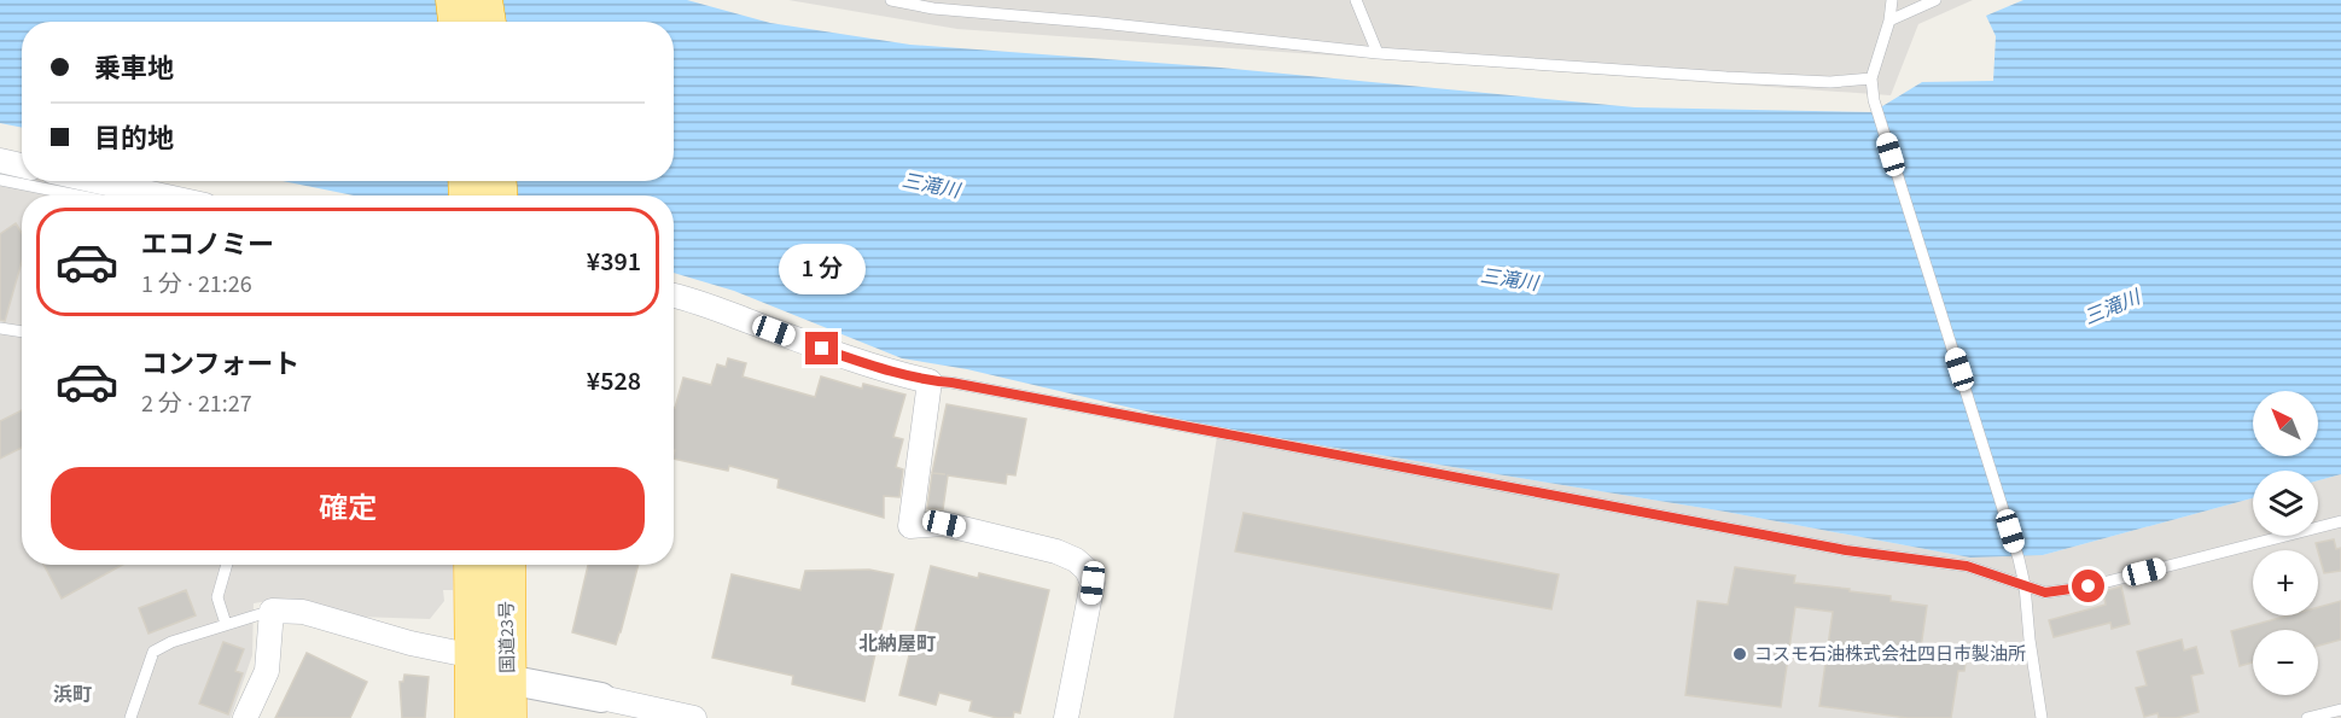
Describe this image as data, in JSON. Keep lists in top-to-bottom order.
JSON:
{
  "streets": {
    "highway": ["国道23号"]
  },
  "districts": ["北納屋町", "浜町"],
  "water": ["三滝川"],
  "places": ["コスモ石油株式会社四日市製油所"],
  "north": "top left",
  "page": {
    "banner": ["乗車地", "目的地"],
    "list": [
      {
        "name": "エコノミー",
        "note": "1 分 · 21:26",
        "value": "¥391"
      },
      {
        "name": "コンフォート",
        "note": "2 分 · 21:27",
        "value": "¥528"
      }
    ],
    "bubble": "1 分",
    "map_buttons": ["+", "−"],
    "buttons": "確定"
  }
}
